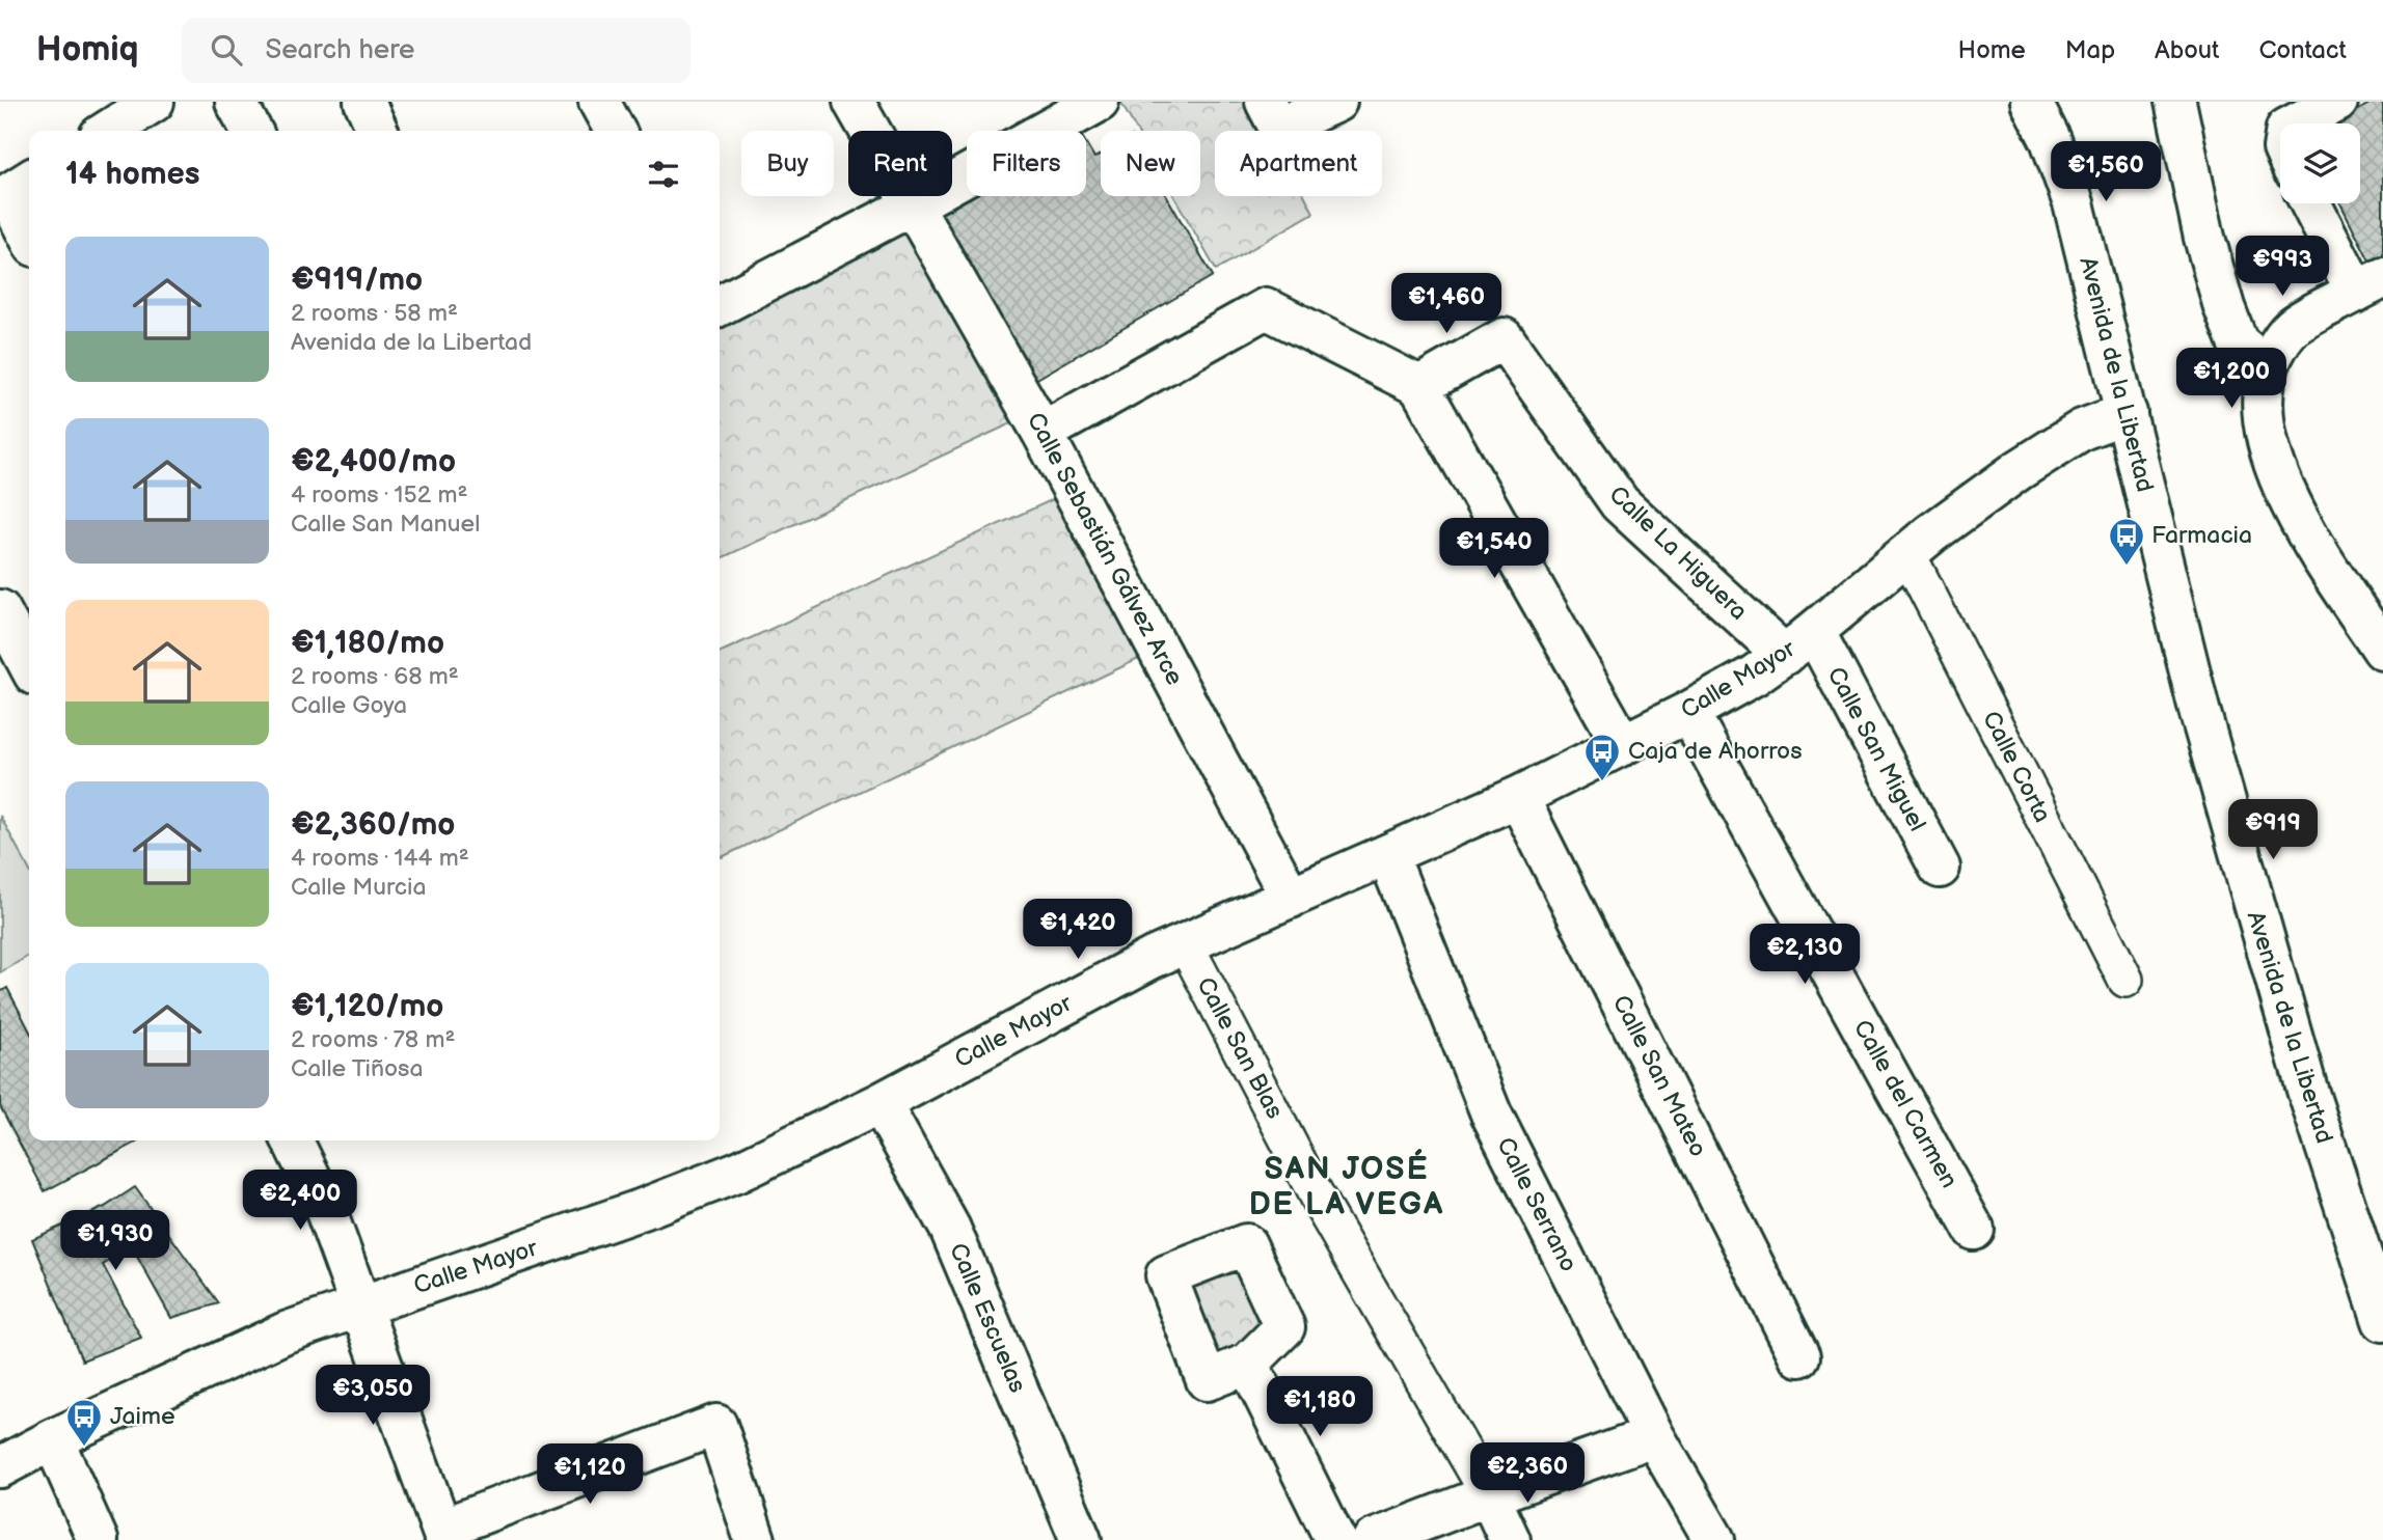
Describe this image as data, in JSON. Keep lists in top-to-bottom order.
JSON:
{
  "streets": {
    "street": [
      "Avenida de la Libertad",
      "Calle Sebastián Gálvez Arce",
      "Calle La Higuera",
      "Calle Mayor",
      "Calle San Miguel",
      "Calle Corta",
      "Calle San Blas",
      "Calle San Mateo",
      "Calle del Carmen",
      "Calle Serrano",
      "Calle Escuelas"
    ]
  },
  "crossings": [
    ["Avenida de la Libertad", "Calle Mayor"],
    ["Calle Sebastián Gálvez Arce", "Calle Mayor"],
    ["Calle La Higuera", "Calle Mayor"],
    ["Calle La Higuera", "Calle San Miguel"],
    ["Calle Mayor", "Calle San Miguel"],
    ["Calle Mayor", "Calle Corta"],
    ["Calle Mayor", "Calle San Blas"],
    ["Calle Mayor", "Calle San Mateo"],
    ["Calle Mayor", "Calle del Carmen"],
    ["Calle Mayor", "Calle Serrano"],
    ["Calle Mayor", "Calle Escuelas"]
  ],
  "districts": ["SAN JOSÉ DE LA VEGA"],
  "places": {
    "bus stop": ["Farmacia", "Caja de Ahorros", "Jaime"]
  },
  "page": {
    "header": "Homiq",
    "search": "Search here",
    "nav": [
      "Home",
      "Map",
      "About",
      "Contact"
    ],
    "chip": [
      "Buy",
      "Rent",
      "Filters",
      "New",
      "Apartment"
    ],
    "heading": "14 homes",
    "price": [
      "€1,560",
      "€993",
      "€1,460",
      "€1,200",
      "€1,540",
      "€919",
      "€1,420",
      "€2,130",
      "€2,400",
      "€1,930",
      "€3,050",
      "€1,180",
      "€2,360",
      "€1,120"
    ],
    "list": [
      {
        "name": "€919/mo",
        "note": "2 rooms · 58 m² · Avenida de la Libertad"
      },
      {
        "name": "€2,400/mo",
        "note": "4 rooms · 152 m² · Calle San Manuel"
      },
      {
        "name": "€1,180/mo",
        "note": "2 rooms · 68 m² · Calle Goya"
      },
      {
        "name": "€2,360/mo",
        "note": "4 rooms · 144 m² · Calle Murcia"
      },
      {
        "name": "€1,120/mo",
        "note": "2 rooms · 78 m² · Calle Tiñosa"
      }
    ]
  }
}
